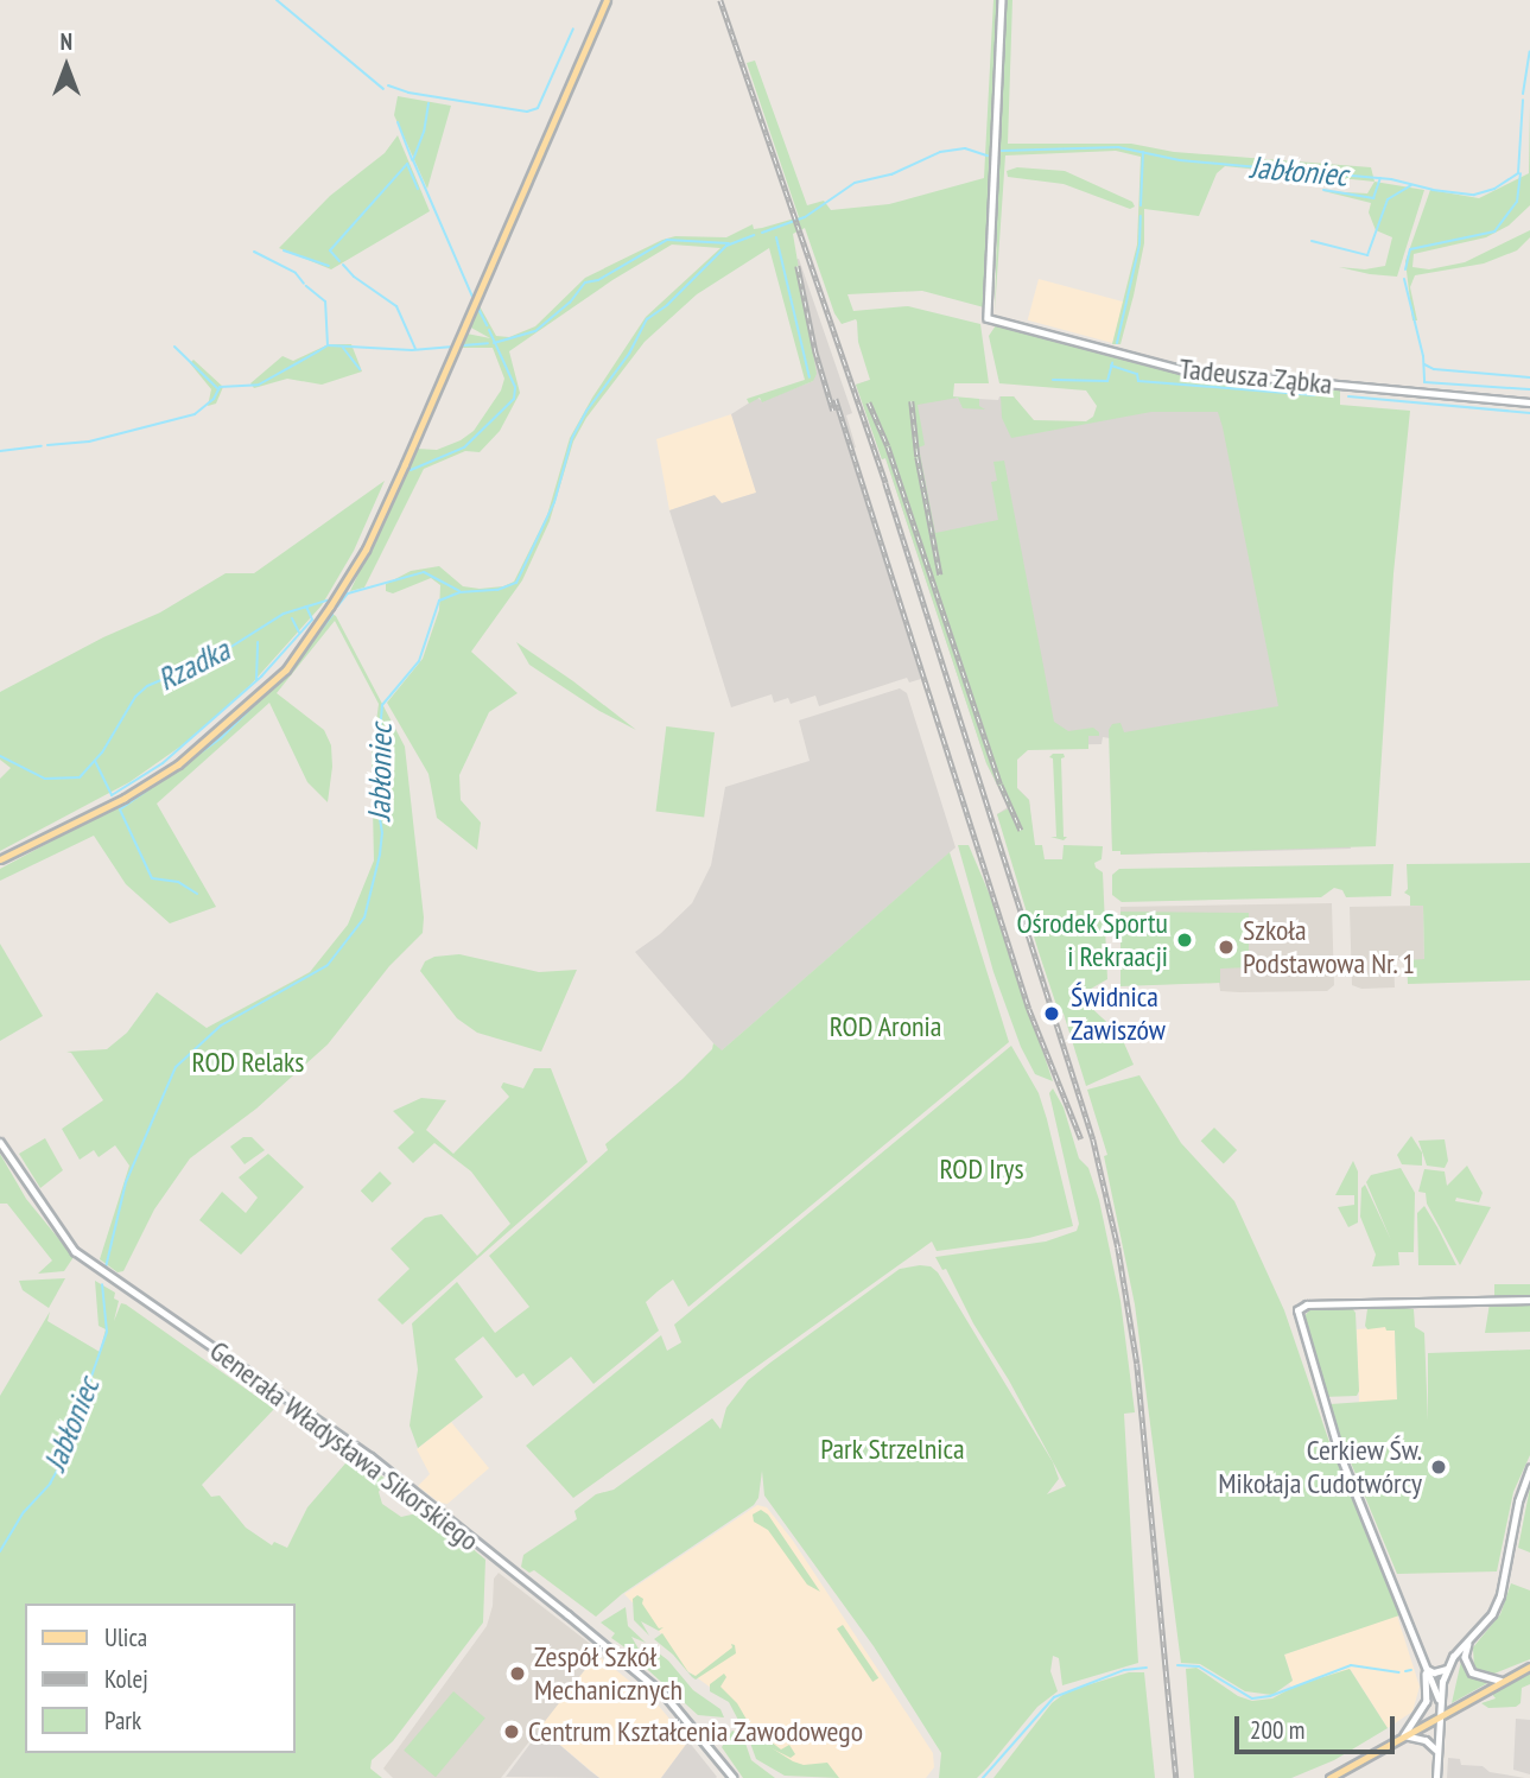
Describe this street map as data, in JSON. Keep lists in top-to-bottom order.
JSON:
{
  "streets": {
    "street": ["Tadeusza Ząbka", "Generała Władysława Sikorskiego"]
  },
  "water": ["Jabłoniec", "Rzadka"],
  "parks": [
    "ROD Aronia",
    "ROD Relaks",
    "ROD Irys",
    "Park Strzelnica"
  ],
  "places": [
    "Ośrodek Sportu i Rekraacji",
    "Szkoła Podstawowa Nr. 1",
    "Świdnica Zawiszów",
    "Cerkiew Św. Mikołaja Cudotwórcy",
    "Zespół Szkół Mechanicznych",
    "Centrum Kształcenia Zawodowego"
  ],
  "legend": ["Ulica", "Kolej", "Park"],
  "scale_bar": "200 m",
  "north": "top"
}
